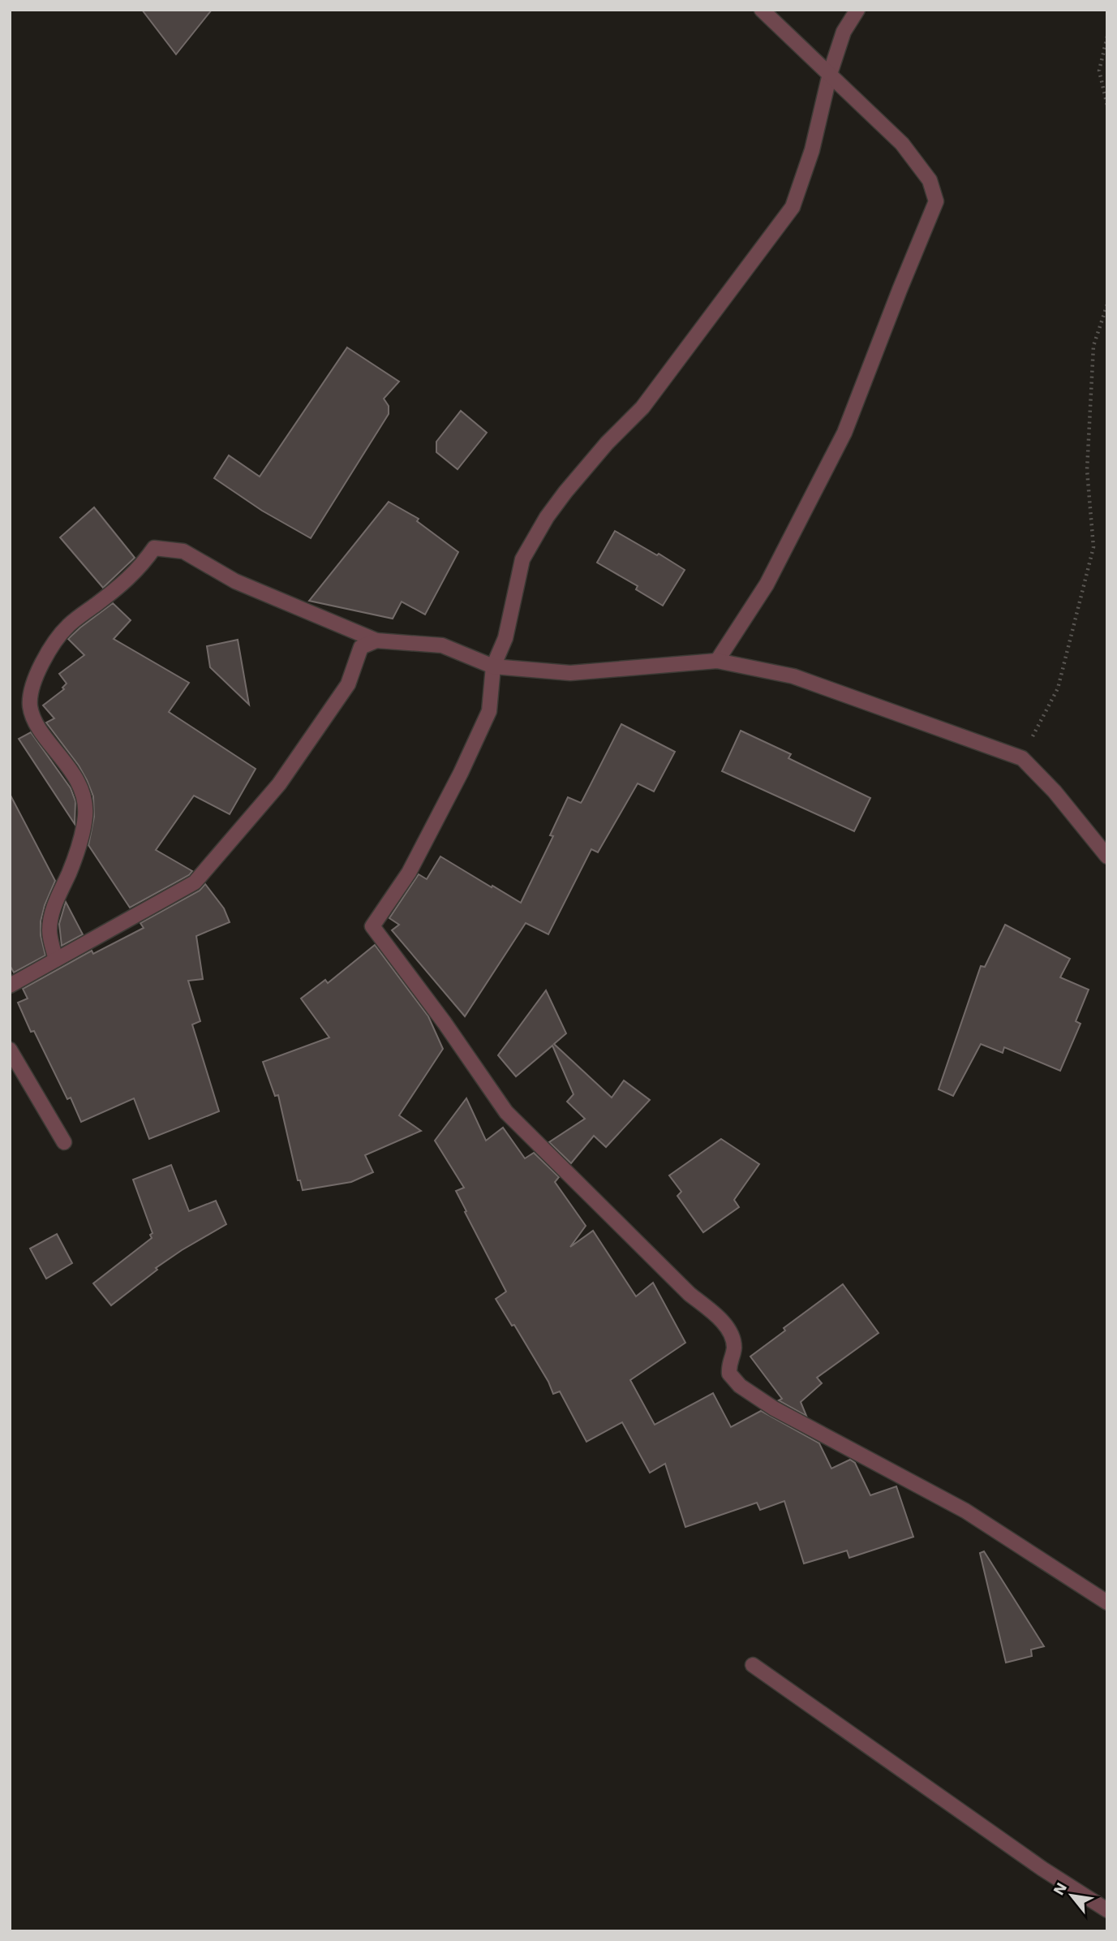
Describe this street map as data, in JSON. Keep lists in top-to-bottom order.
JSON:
{
  "north": "top left"
}
